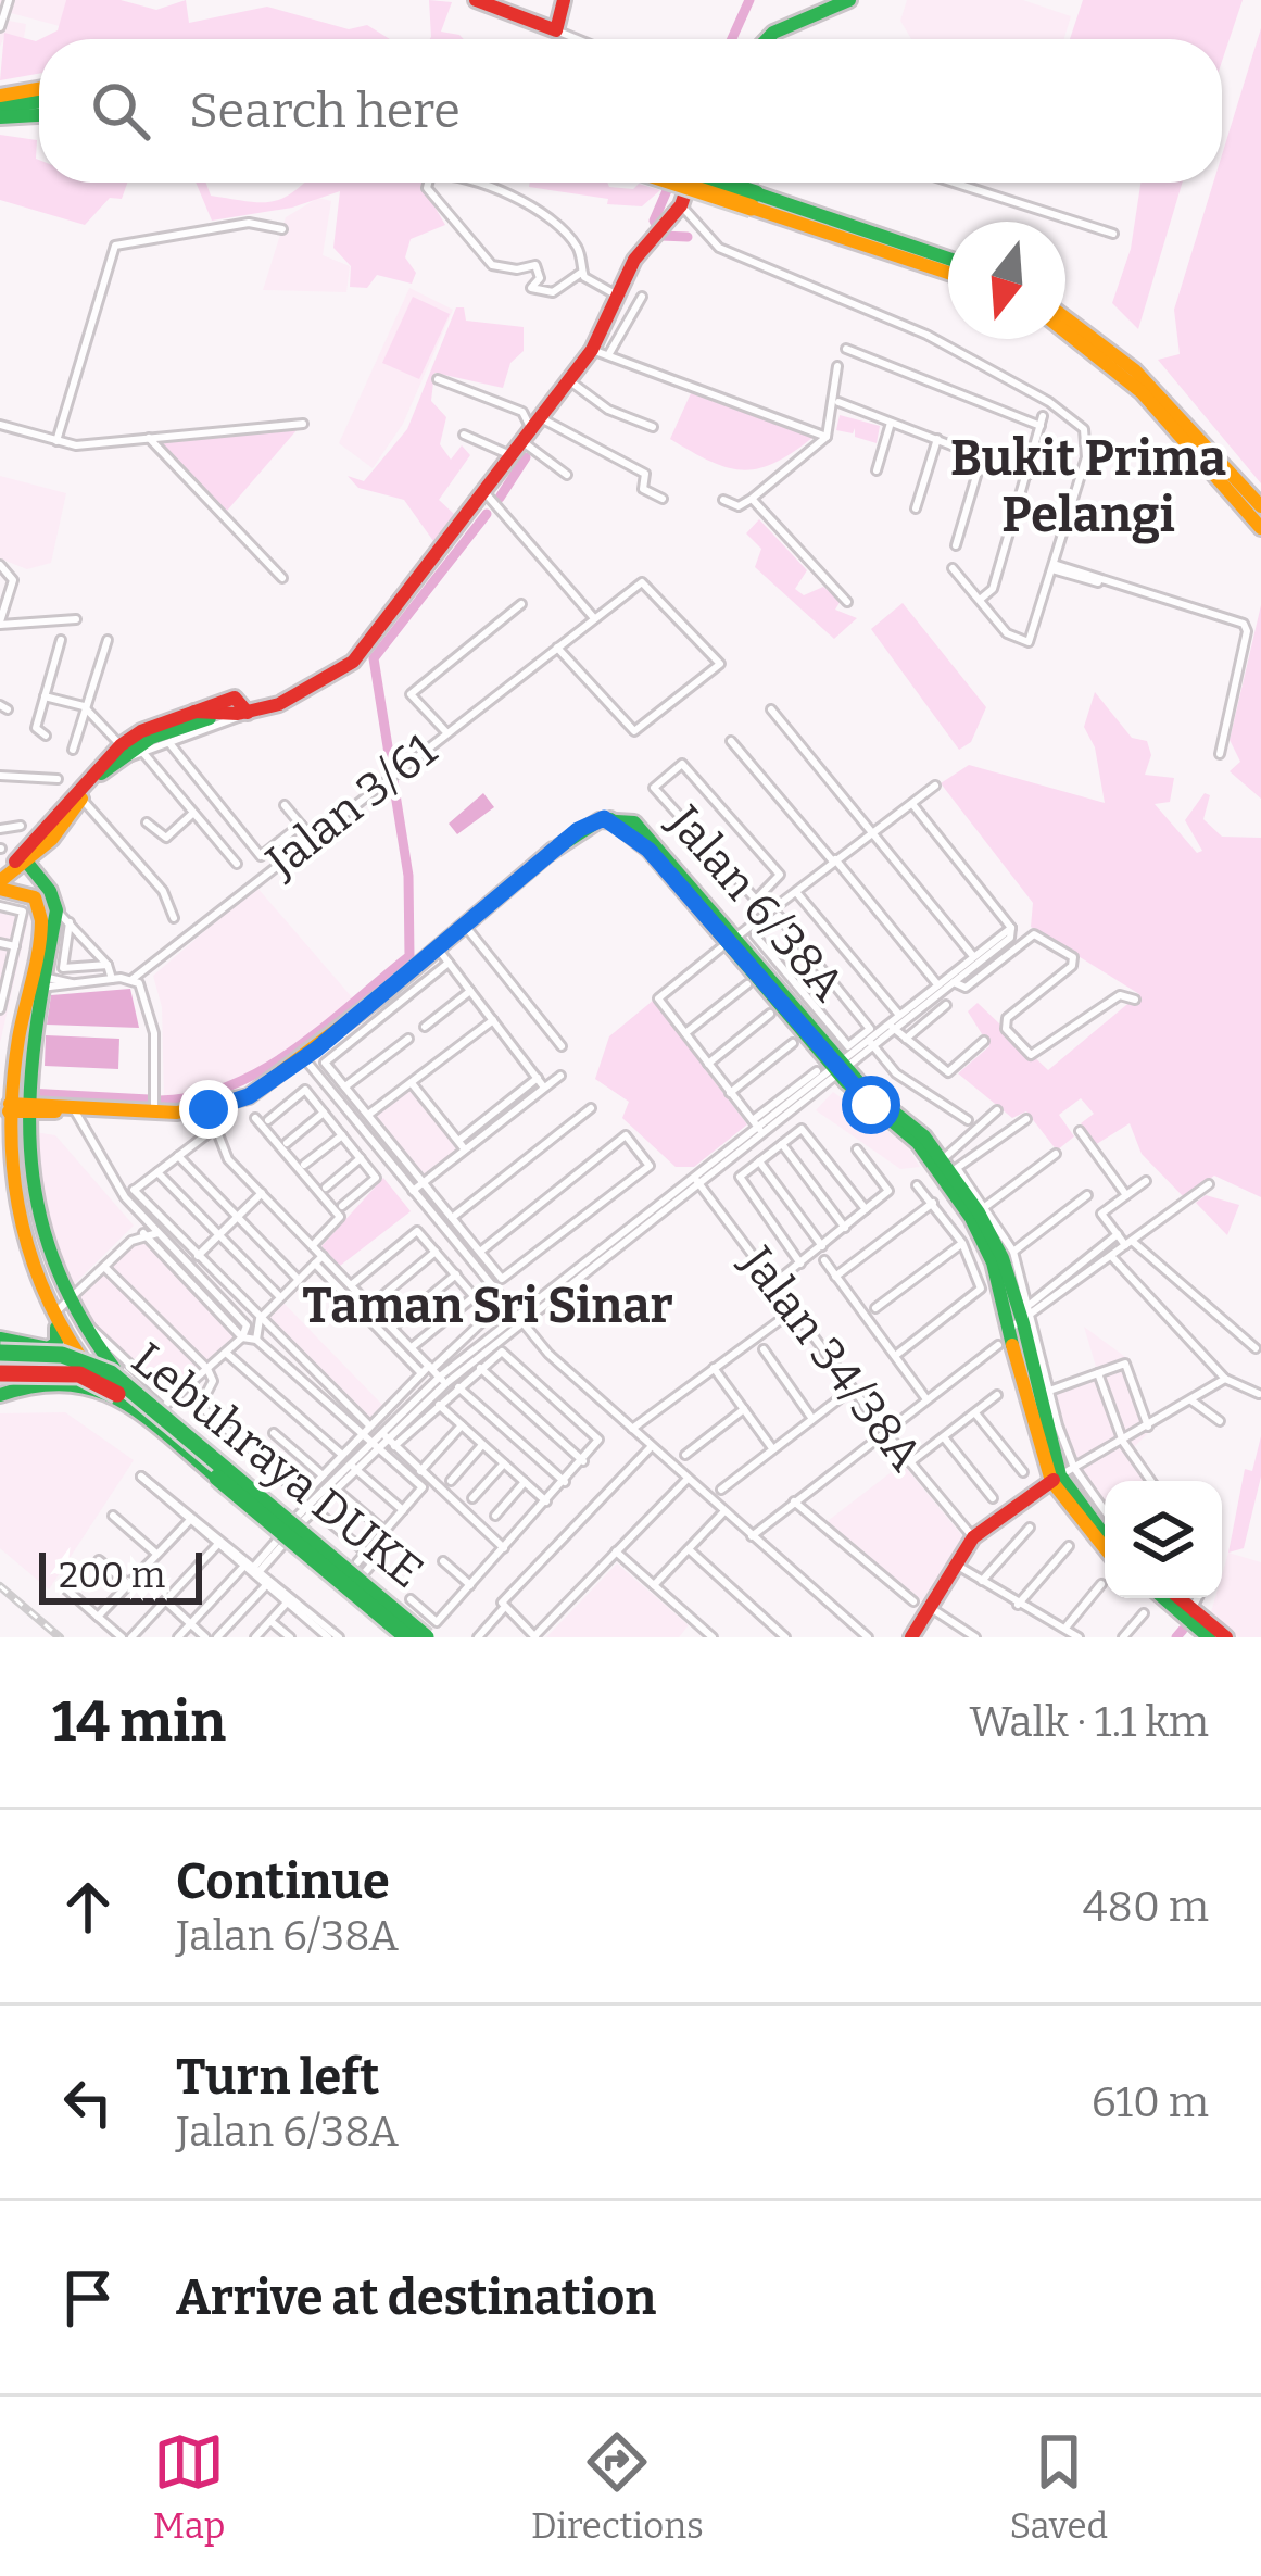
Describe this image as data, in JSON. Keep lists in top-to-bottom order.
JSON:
{
  "streets": {
    "main road": ["Jalan 6/38A", "Lebuhraya DUKE"],
    "street": ["Jalan 3/61", "Jalan 34/38A"]
  },
  "districts": ["Bukit Prima Pelangi", "Taman Sri Sinar"],
  "scale_bar": "200 m",
  "north": "bottom",
  "page": {
    "search": "Search here",
    "scale": "200 m",
    "heading": ["14 min", "Walk · 1.1 km"],
    "list": [
      ["Continue", "Jalan 6/38A", "480 m"],
      ["Turn left", "Jalan 6/38A", "610 m"],
      "Arrive at destination"
    ],
    "nav": ["Map", "Directions", "Saved"]
  }
}
